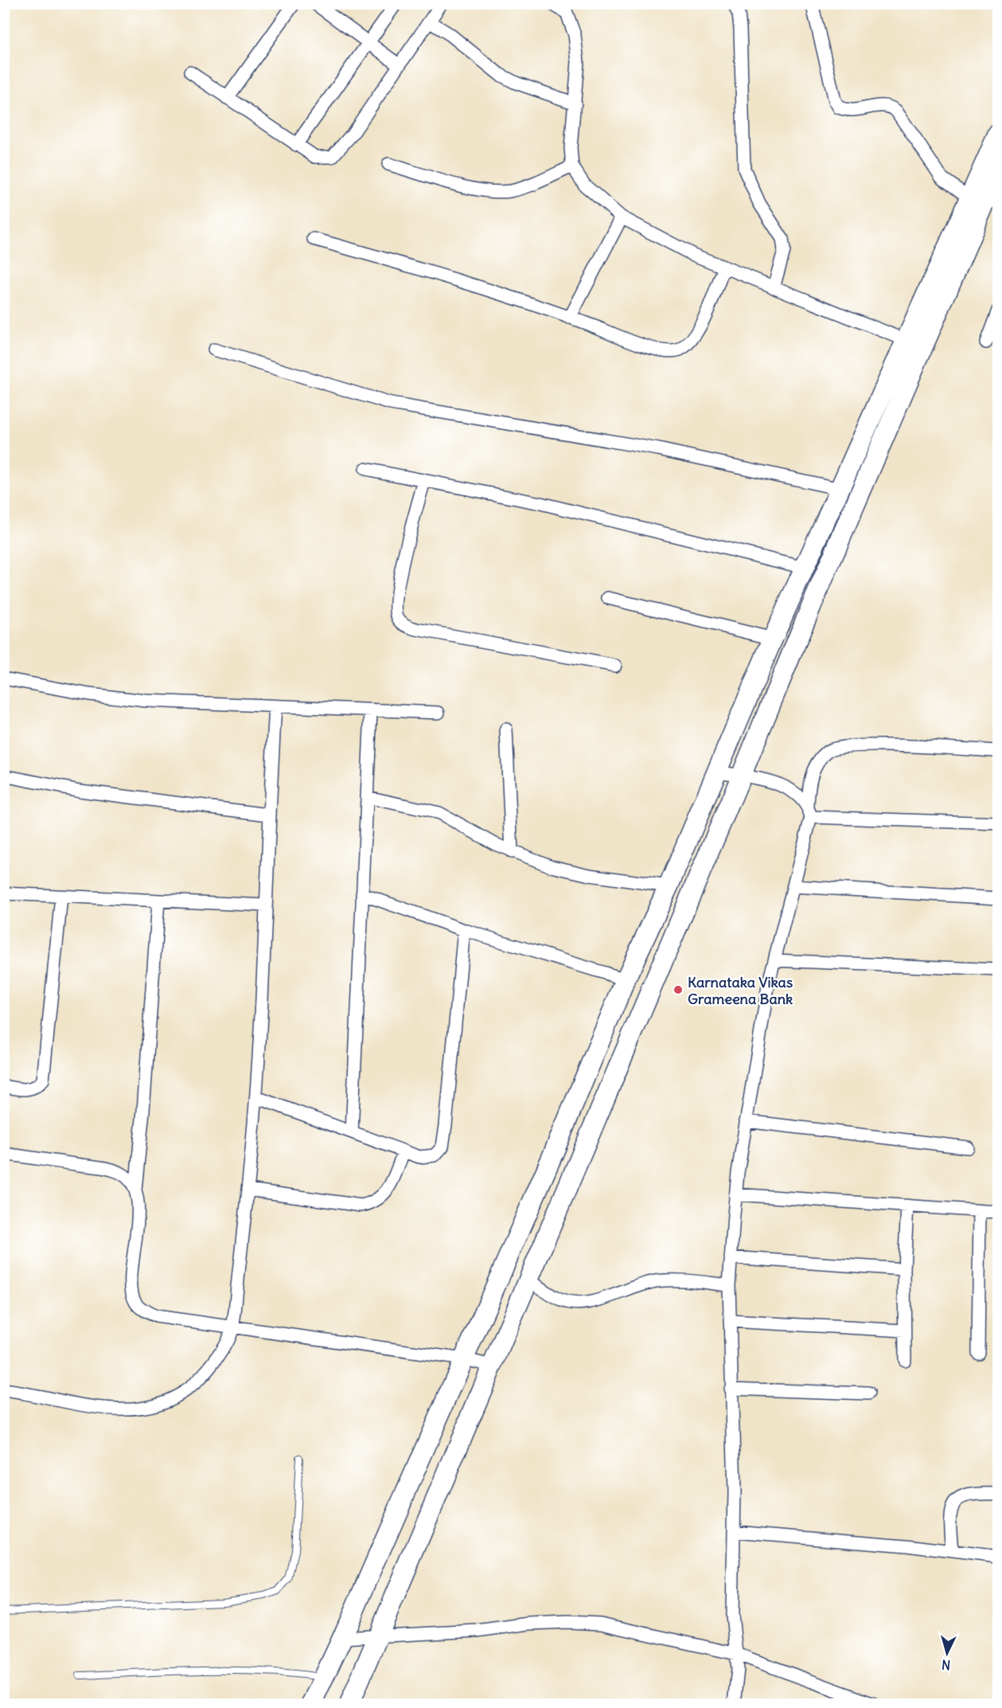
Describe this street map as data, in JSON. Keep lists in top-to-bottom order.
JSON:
{
  "places": ["Karnataka Vikas Grameena Bank"],
  "north": "bottom"
}
